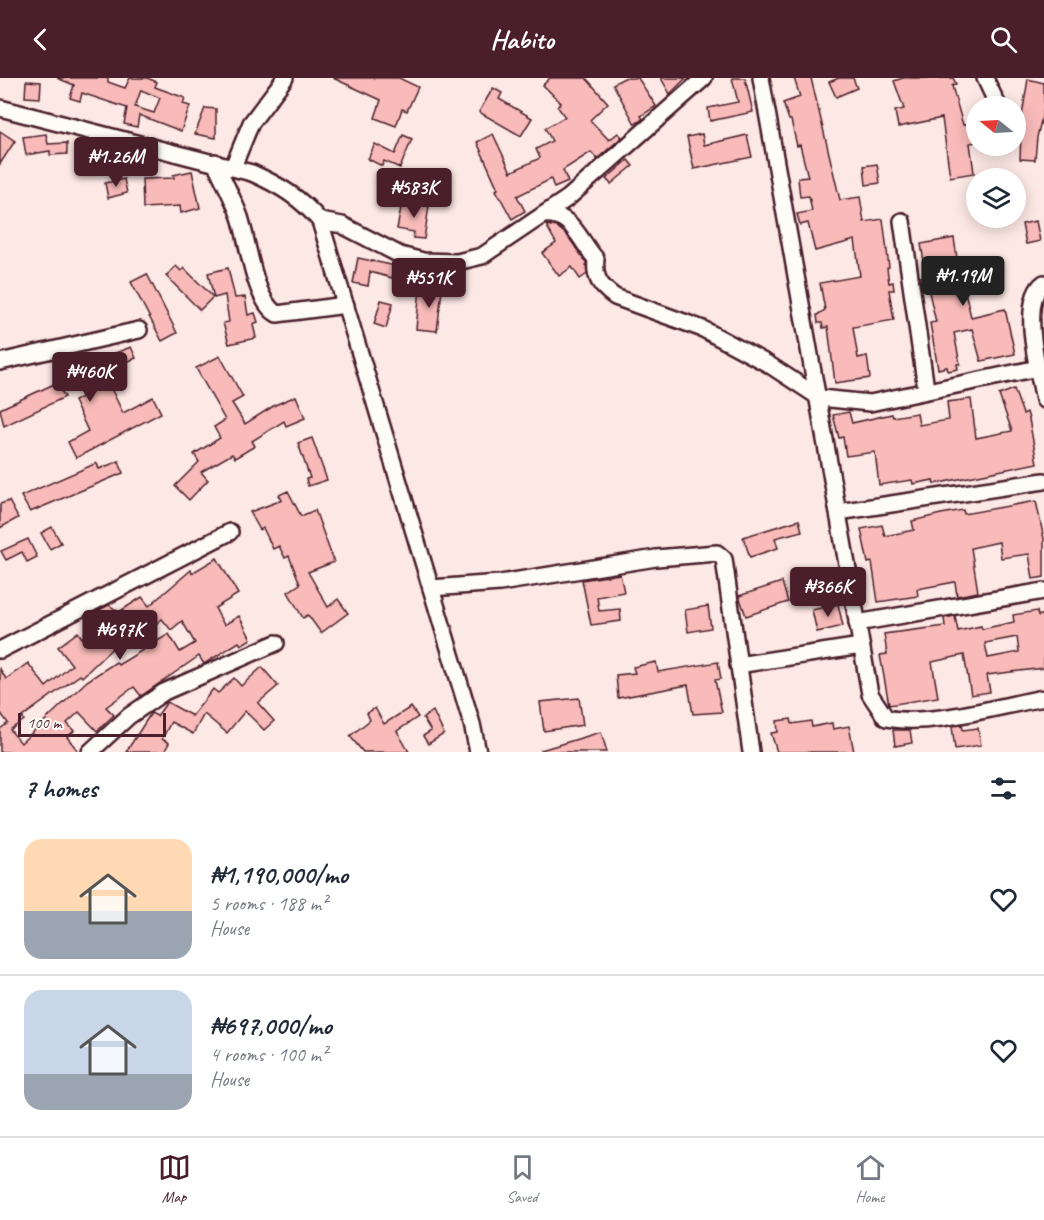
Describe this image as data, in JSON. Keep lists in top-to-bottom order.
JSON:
{
  "scale_bar": "100 m",
  "north": "left",
  "page": {
    "header": "Habito",
    "price": [
      "₦1.26M",
      "₦583K",
      "₦1.19M",
      "₦551K",
      "₦460K",
      "₦366K",
      "₦697K"
    ],
    "scale": "100 m",
    "heading": "7 homes",
    "list": [
      {
        "name": "₦1,190,000/mo",
        "note": "5 rooms · 188 m² · House"
      },
      {
        "name": "₦697,000/mo",
        "note": "4 rooms · 100 m² · House"
      }
    ],
    "tabs": ["Map", "Saved", "Home"]
  }
}
